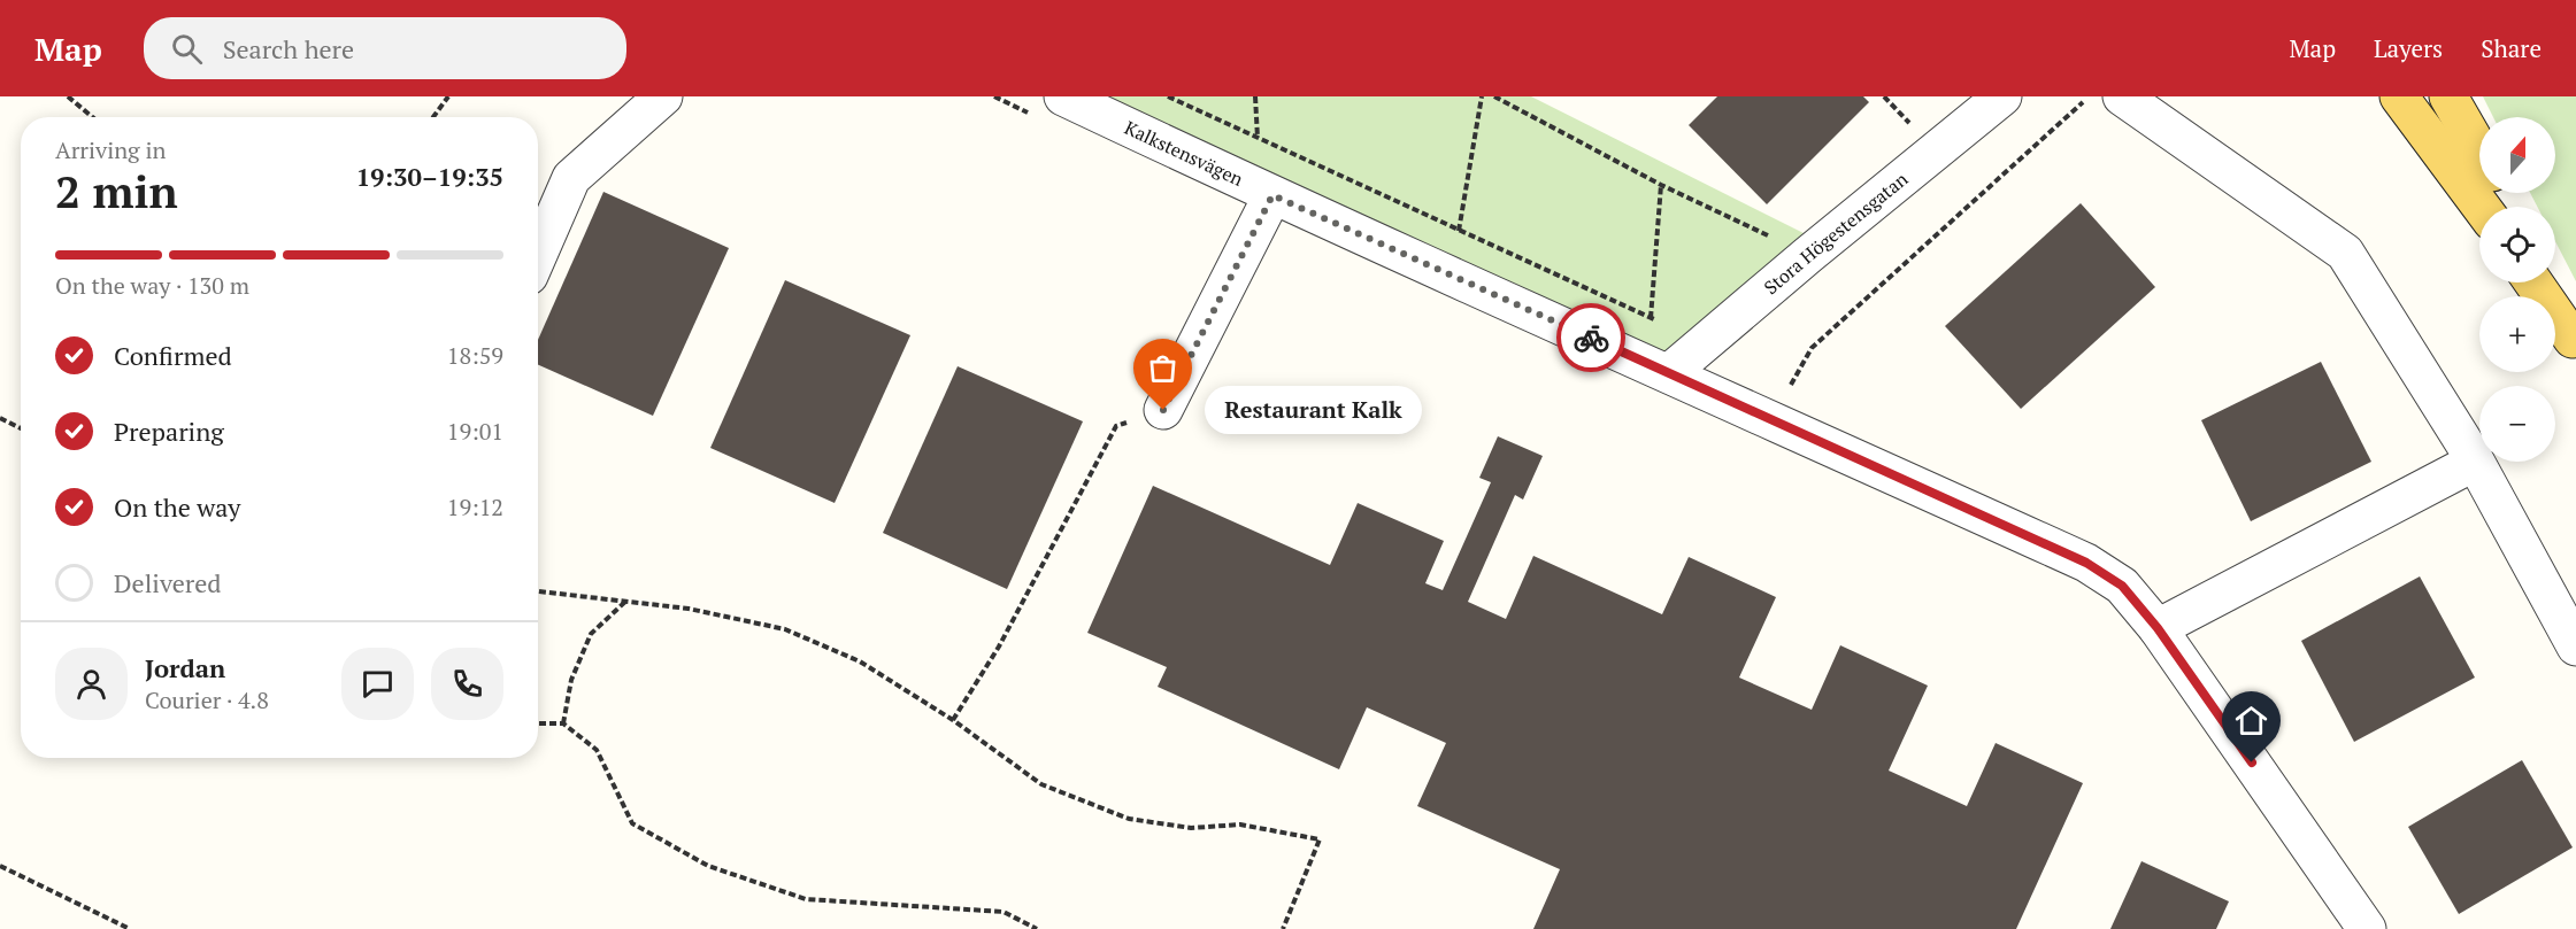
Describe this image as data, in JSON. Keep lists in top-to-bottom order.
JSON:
{
  "streets": {
    "street": ["Kalkstensvägen", "Stora Högestensgatan"]
  },
  "crossings": [
    ["Kalkstensvägen", "Stora Högestensgatan"]
  ],
  "places": ["Restaurant Kalk"],
  "north": "top",
  "page": {
    "header": "Map",
    "search": "Search here",
    "nav": ["Map", "Layers", "Share"],
    "map_buttons": ["+", "−"],
    "heading": ["2 min", "Arriving in", "19:30–19:35"],
    "panel": ["Jordan", "Courier · 4.8"],
    "bar": "On the way · 130 m",
    "list": [
      ["Confirmed", "18:59"],
      ["Preparing", "19:01"],
      ["On the way", "19:12"],
      "Delivered"
    ],
    "bubble": "Restaurant Kalk"
  }
}
